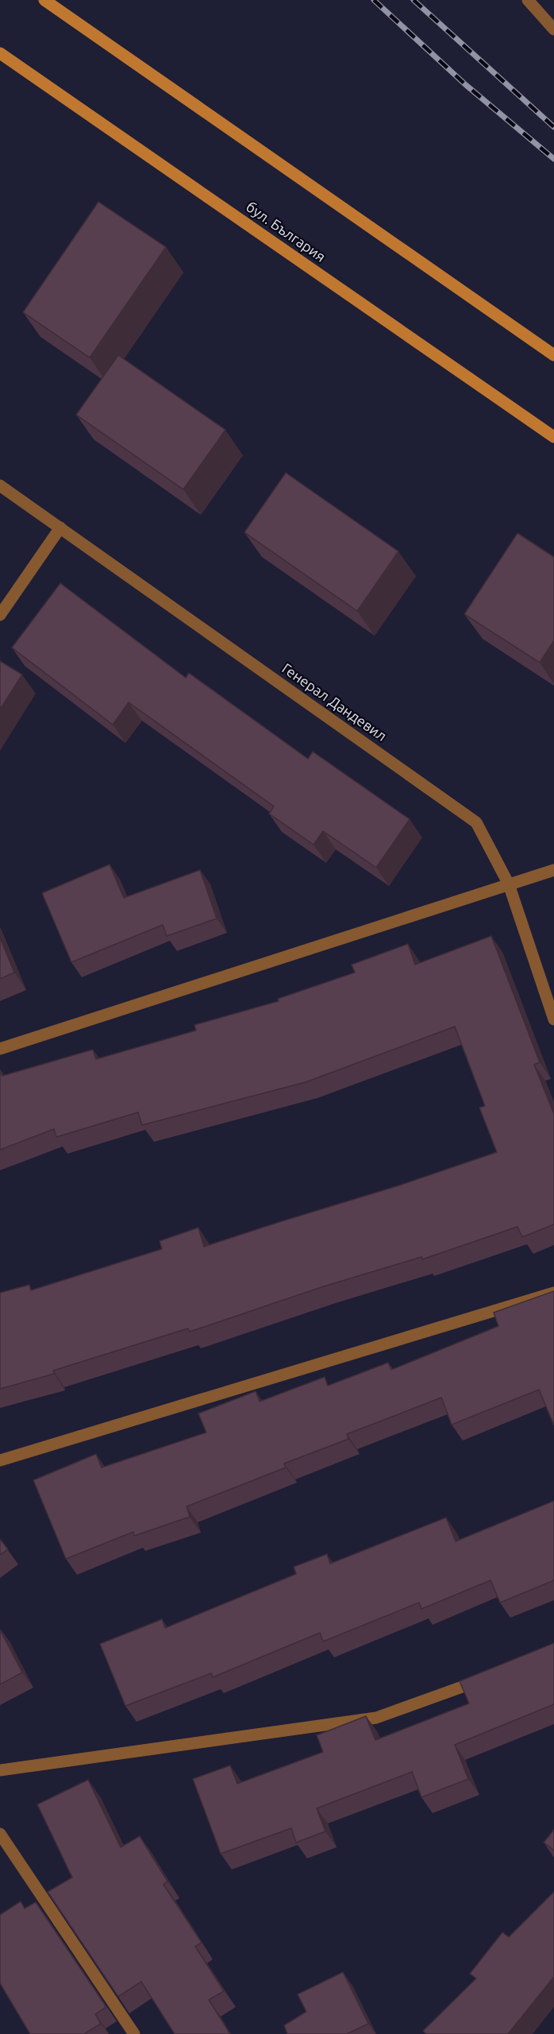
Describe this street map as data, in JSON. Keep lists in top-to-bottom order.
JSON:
{
  "streets": {
    "main road": ["бул. България"],
    "street": ["Генерал Дандевил"]
  }
}
